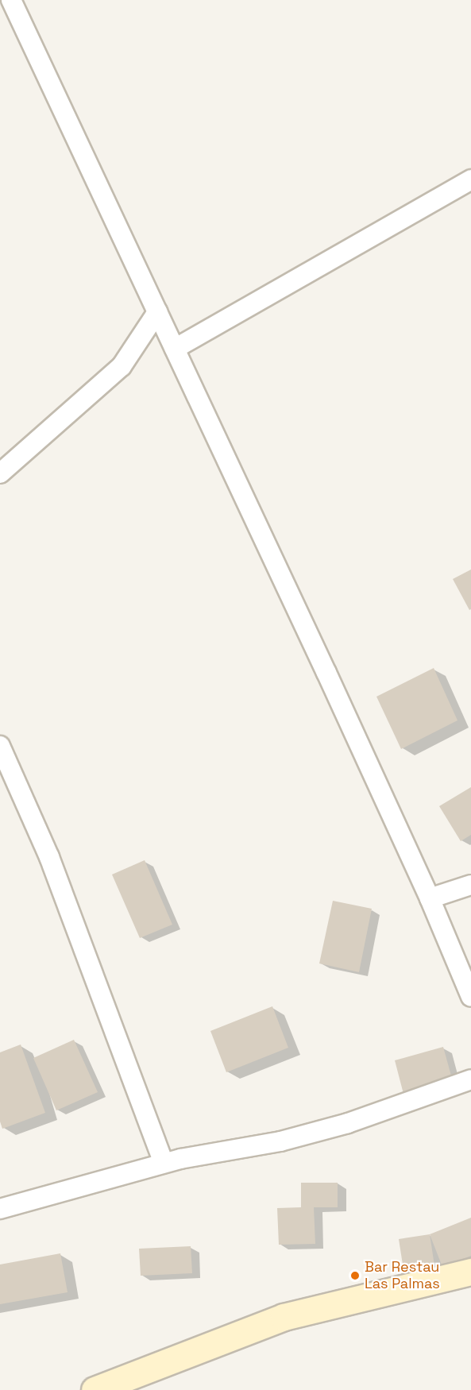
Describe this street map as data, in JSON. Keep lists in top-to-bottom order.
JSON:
{
  "places": ["Bar Restau Las Palmas"]
}
